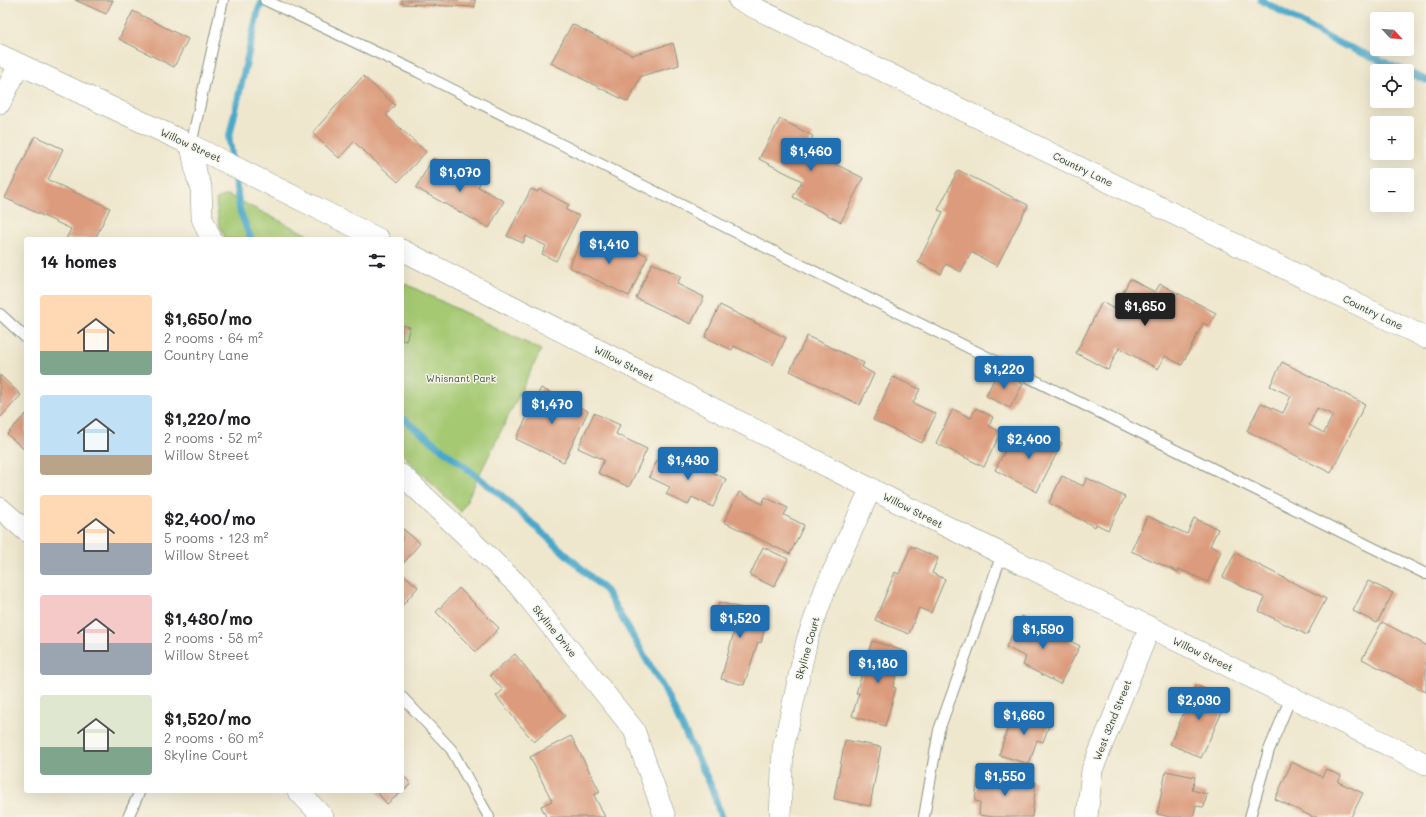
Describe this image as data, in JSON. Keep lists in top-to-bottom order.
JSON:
{
  "streets": {
    "street": [
      "Willow Street",
      "Country Lane",
      "Skyline Drive",
      "Skyline Court",
      "West 32nd Street"
    ]
  },
  "crossings": [
    ["Willow Street", "Skyline Court"],
    ["Willow Street", "West 32nd Street"]
  ],
  "parks": ["Whisnant Park"],
  "north": "bottom right",
  "page": {
    "map_buttons": ["+", "−"],
    "price": [
      "$1,460",
      "$1,070",
      "$1,410",
      "$1,650",
      "$1,220",
      "$1,470",
      "$2,400",
      "$1,430",
      "$1,520",
      "$1,590",
      "$1,180",
      "$2,030",
      "$1,660",
      "$1,550"
    ],
    "heading": "14 homes",
    "list": [
      {
        "name": "$1,650/mo",
        "note": "2 rooms · 64 m² · Country Lane"
      },
      {
        "name": "$1,220/mo",
        "note": "2 rooms · 52 m² · Willow Street"
      },
      {
        "name": "$2,400/mo",
        "note": "5 rooms · 123 m² · Willow Street"
      },
      {
        "name": "$1,430/mo",
        "note": "2 rooms · 58 m² · Willow Street"
      },
      {
        "name": "$1,520/mo",
        "note": "2 rooms · 60 m² · Skyline Court"
      }
    ]
  }
}
